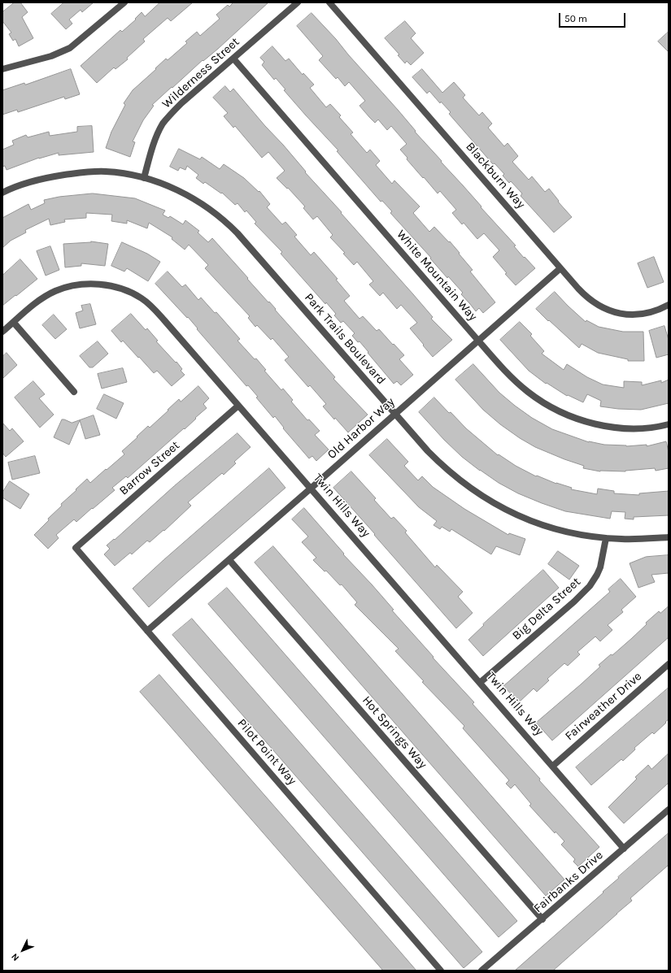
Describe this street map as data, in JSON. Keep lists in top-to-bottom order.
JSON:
{
  "streets": {
    "street": [
      "Wilderness Street",
      "Blackburn Way",
      "White Mountain Way",
      "Park Trails Boulevard",
      "Old Harbor Way",
      "Barrow Street",
      "Twin Hills Way",
      "Big Delta Street",
      "Fairweather Drive",
      "Hot Springs Way",
      "Pilot Point Way",
      "Fairbanks Drive"
    ]
  },
  "crossings": [
    ["Wilderness Street", "White Mountain Way"],
    ["Wilderness Street", "Park Trails Boulevard"],
    ["Blackburn Way", "Old Harbor Way"],
    ["White Mountain Way", "Old Harbor Way"],
    ["Park Trails Boulevard", "Old Harbor Way"],
    ["Park Trails Boulevard", "Big Delta Street"],
    ["Old Harbor Way", "Twin Hills Way"],
    ["Old Harbor Way", "Hot Springs Way"],
    ["Old Harbor Way", "Pilot Point Way"],
    ["Barrow Street", "Twin Hills Way"],
    ["Barrow Street", "Pilot Point Way"],
    ["Twin Hills Way", "Big Delta Street"],
    ["Twin Hills Way", "Fairweather Drive"],
    ["Twin Hills Way", "Fairbanks Drive"],
    ["Hot Springs Way", "Fairbanks Drive"]
  ],
  "scale_bar": "50 m",
  "north": "bottom left"
}
